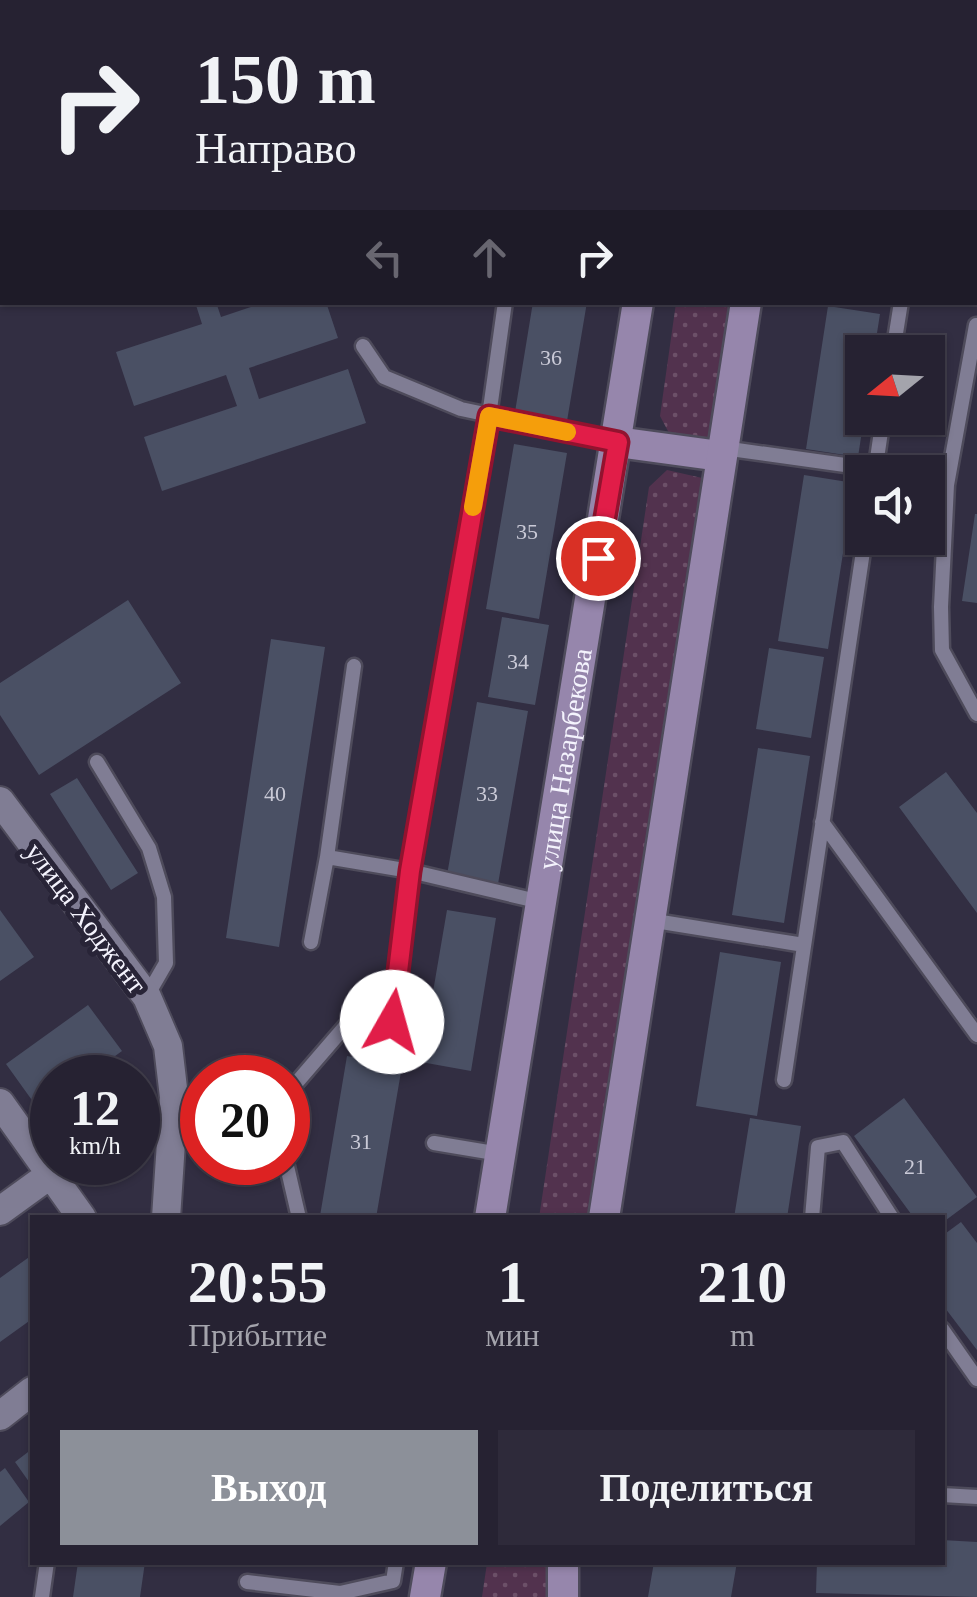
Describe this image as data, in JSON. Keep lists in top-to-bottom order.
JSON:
{
  "streets": {
    "street": ["улица Назарбекова", "улица Ходжент"]
  },
  "house_numbers": [
    "36",
    "35",
    "34",
    "40",
    "33",
    "31",
    "21"
  ],
  "north": "left",
  "page": {
    "turn": ["150 m", "Направо"],
    "speed": "12 km/h",
    "limit": "20",
    "eta": [
      "20:55",
      "Прибытие",
      "1",
      "мин",
      "210",
      "m"
    ],
    "buttons": ["Выход", "Поделиться"]
  }
}
